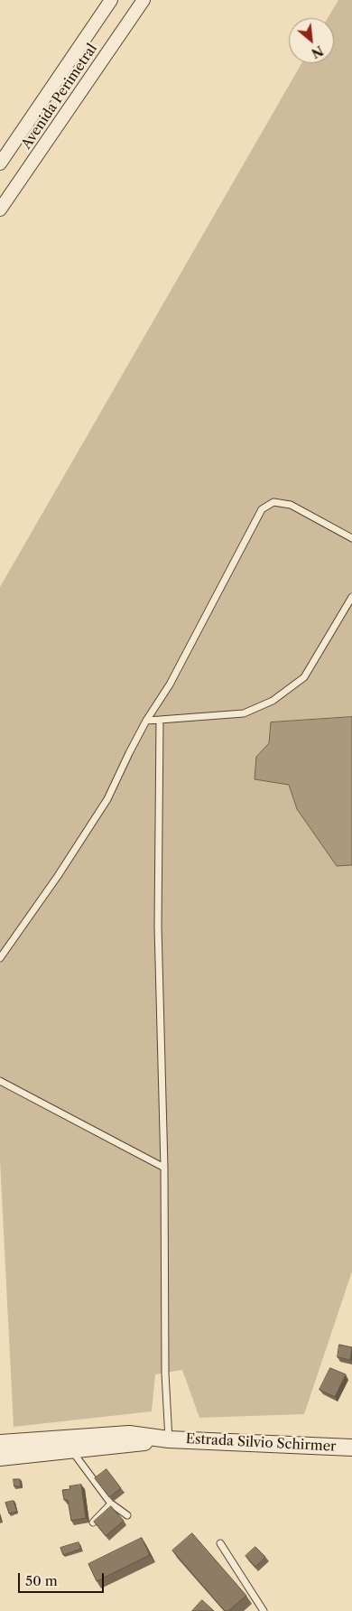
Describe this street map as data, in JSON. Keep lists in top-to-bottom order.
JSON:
{
  "streets": {
    "street": ["Avenida Perimetral", "Estrada Silvio Schirmer"]
  },
  "scale_bar": "50 m",
  "north": "bottom right"
}
